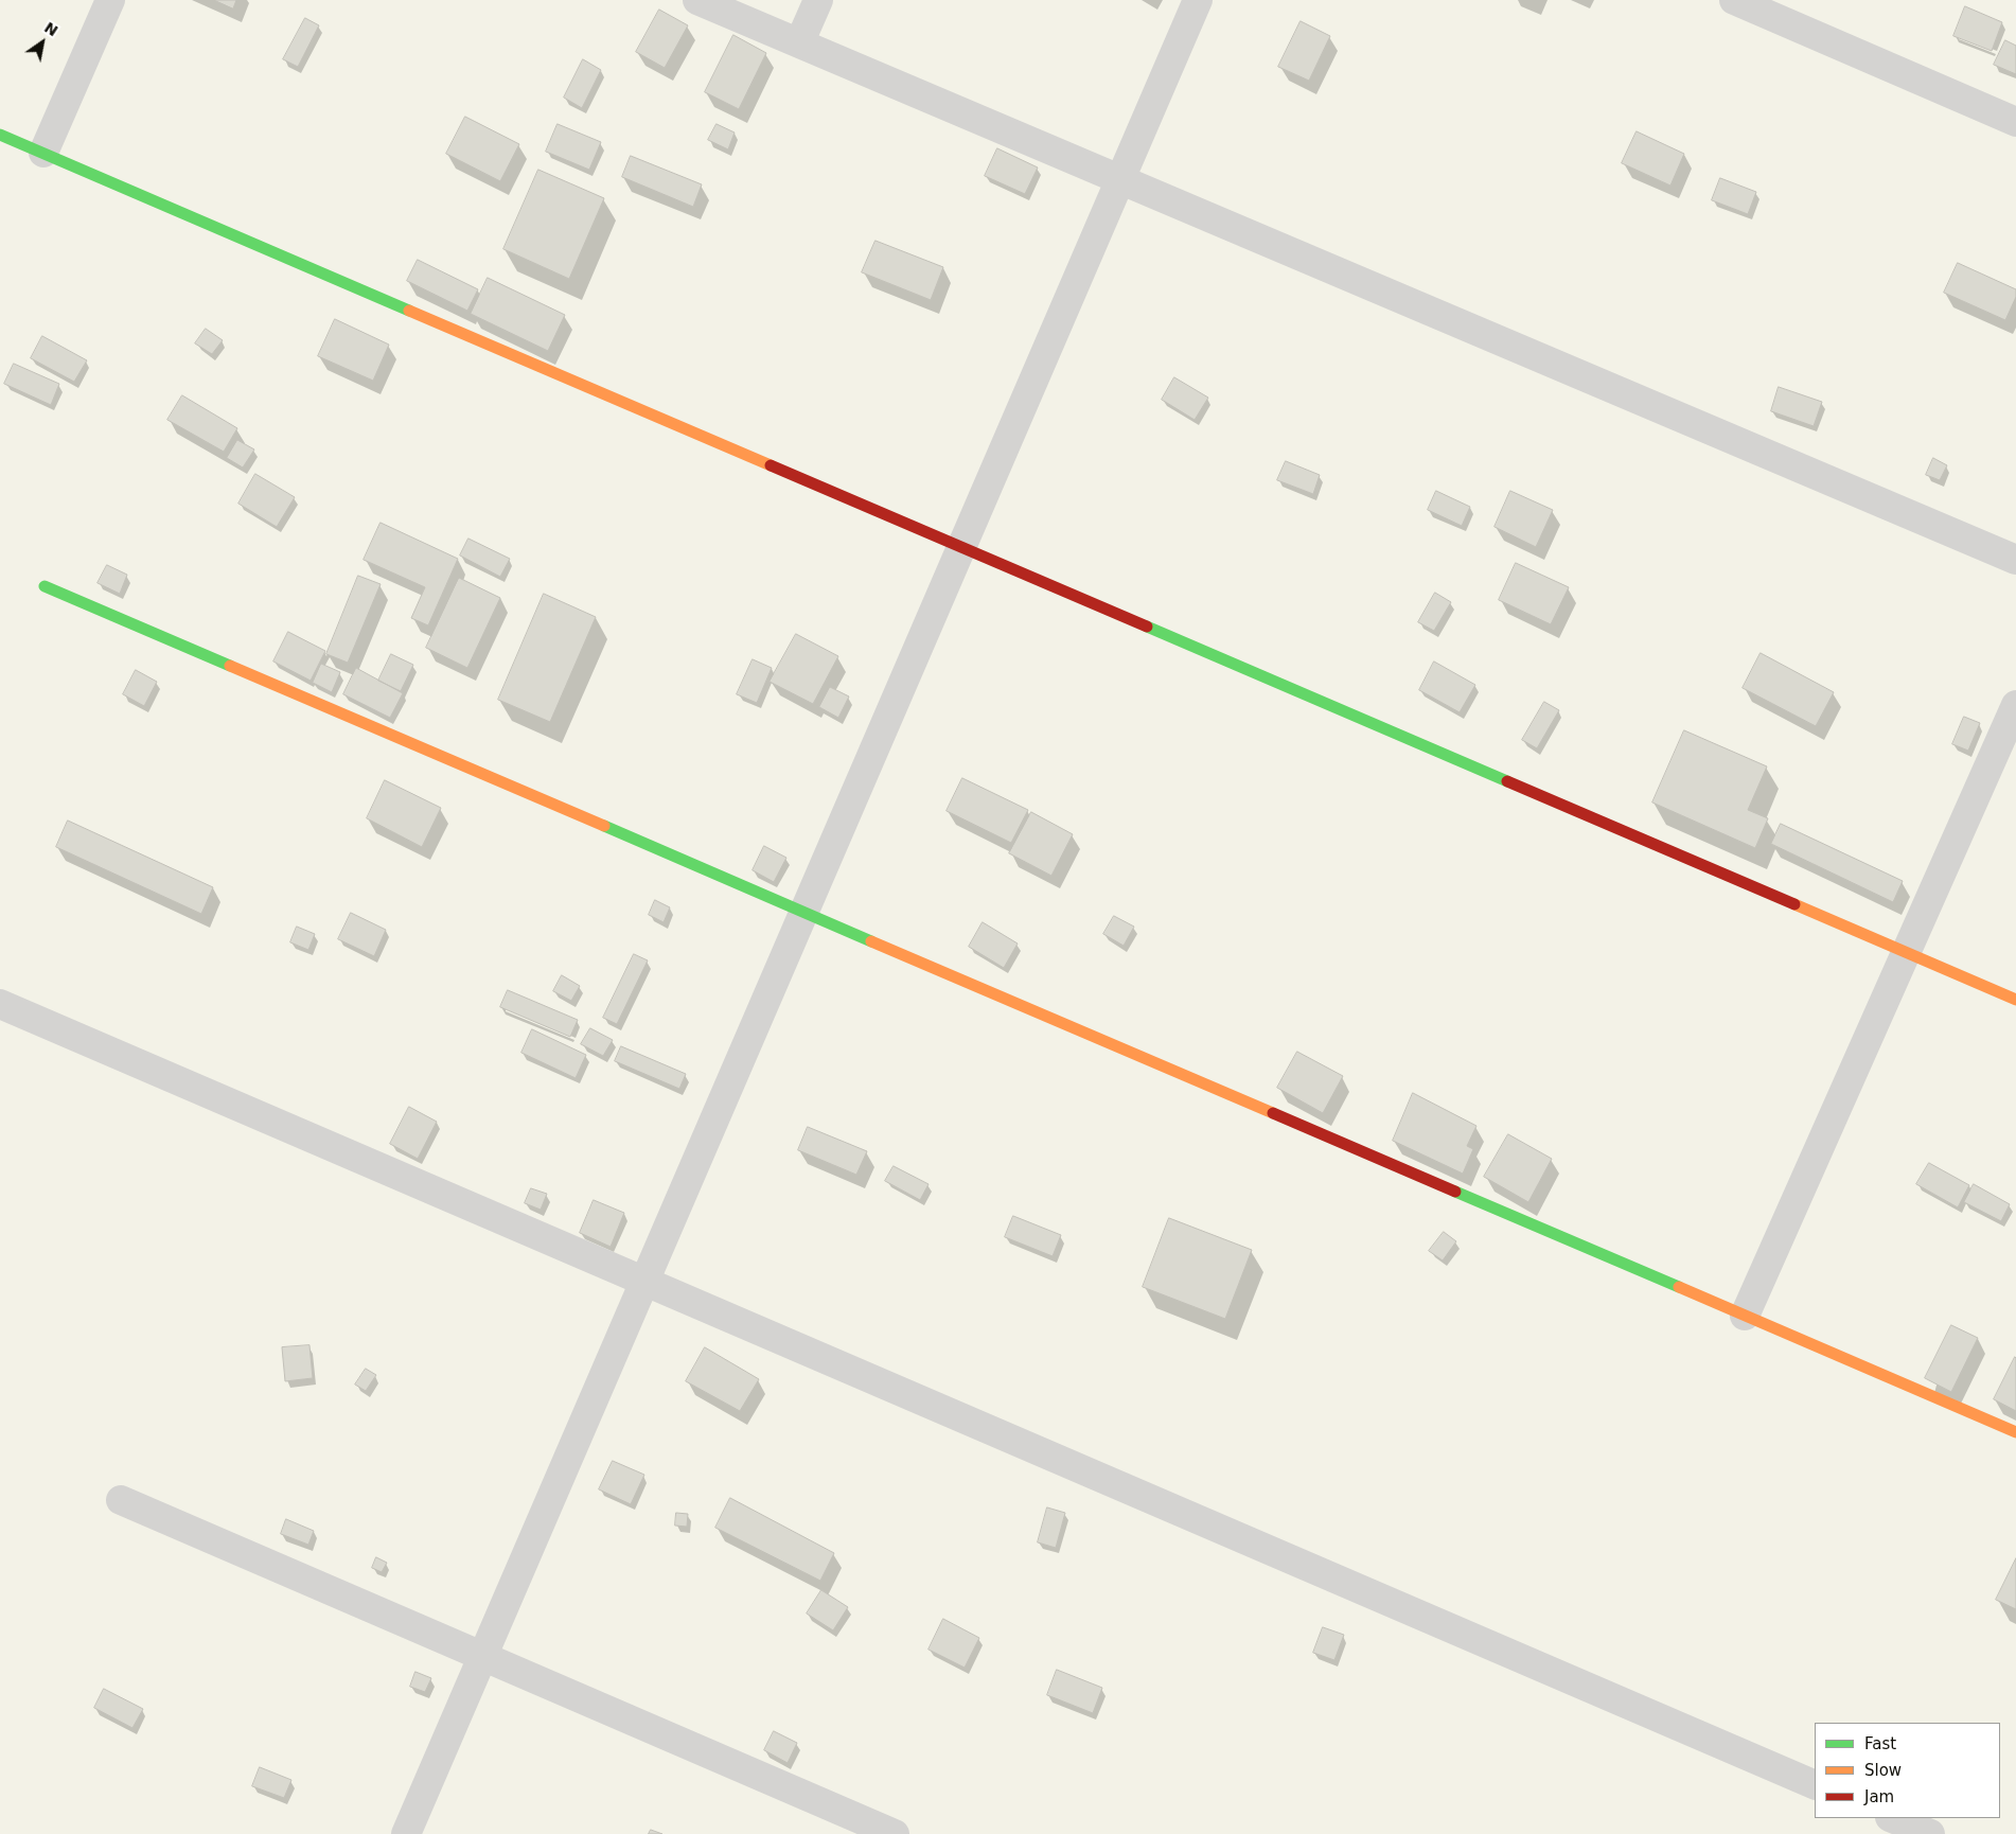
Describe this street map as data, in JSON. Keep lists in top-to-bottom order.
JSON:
{
  "legend": ["Fast", "Slow", "Jam"],
  "north": "top right"
}
